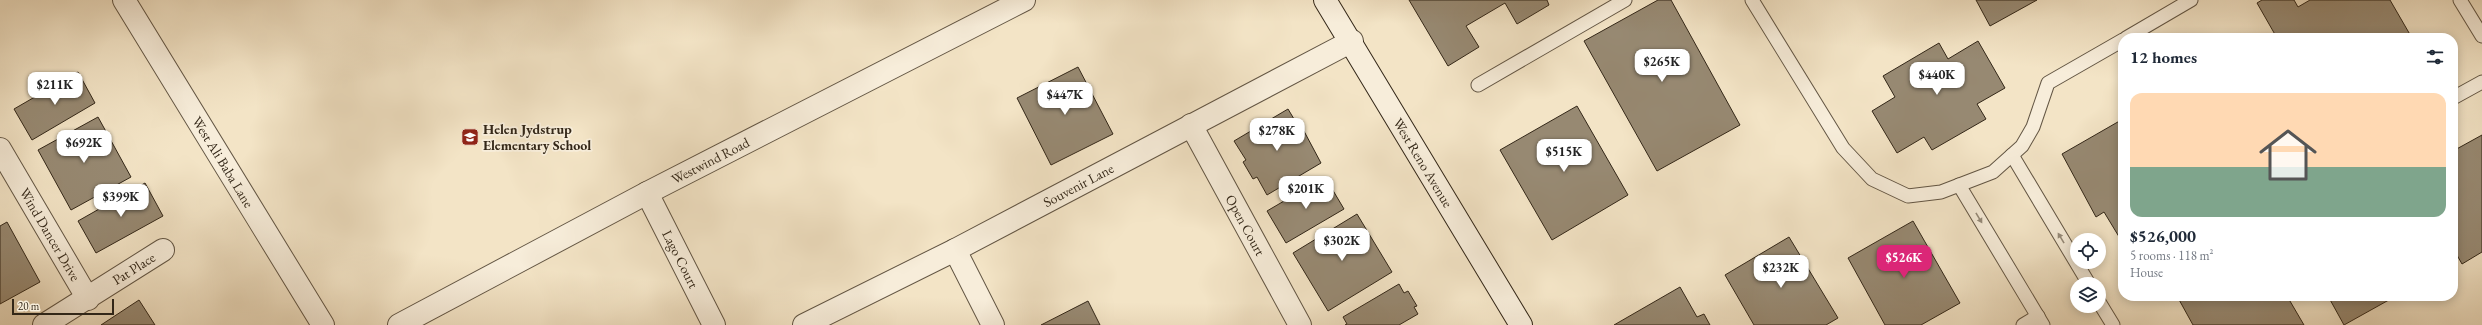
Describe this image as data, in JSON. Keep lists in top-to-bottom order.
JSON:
{
  "streets": {
    "street": [
      "Westwind Road",
      "West Reno Avenue",
      "West Ali Baba Lane",
      "Souvenir Lane",
      "Open Court",
      "Wind Dancer Drive",
      "Lago Court",
      "Pat Place"
    ]
  },
  "crossings": [
    ["Westwind Road", "Lago Court"],
    ["West Reno Avenue", "Souvenir Lane"],
    ["Souvenir Lane", "Open Court"],
    ["Wind Dancer Drive", "Pat Place"]
  ],
  "places": {
    "school or university": ["Helen Jydstrup Elementary School"]
  },
  "scale_bar": "20 m",
  "page": {
    "heading": "12 homes",
    "price": [
      "$265K",
      "$440K",
      "$211K",
      "$447K",
      "$278K",
      "$692K",
      "$515K",
      "$201K",
      "$399K",
      "$302K",
      "$526K",
      "$232K"
    ],
    "list": [
      {
        "name": "$526,000",
        "note": "5 rooms · 118 m² · House"
      }
    ],
    "scale": "20 m"
  }
}
